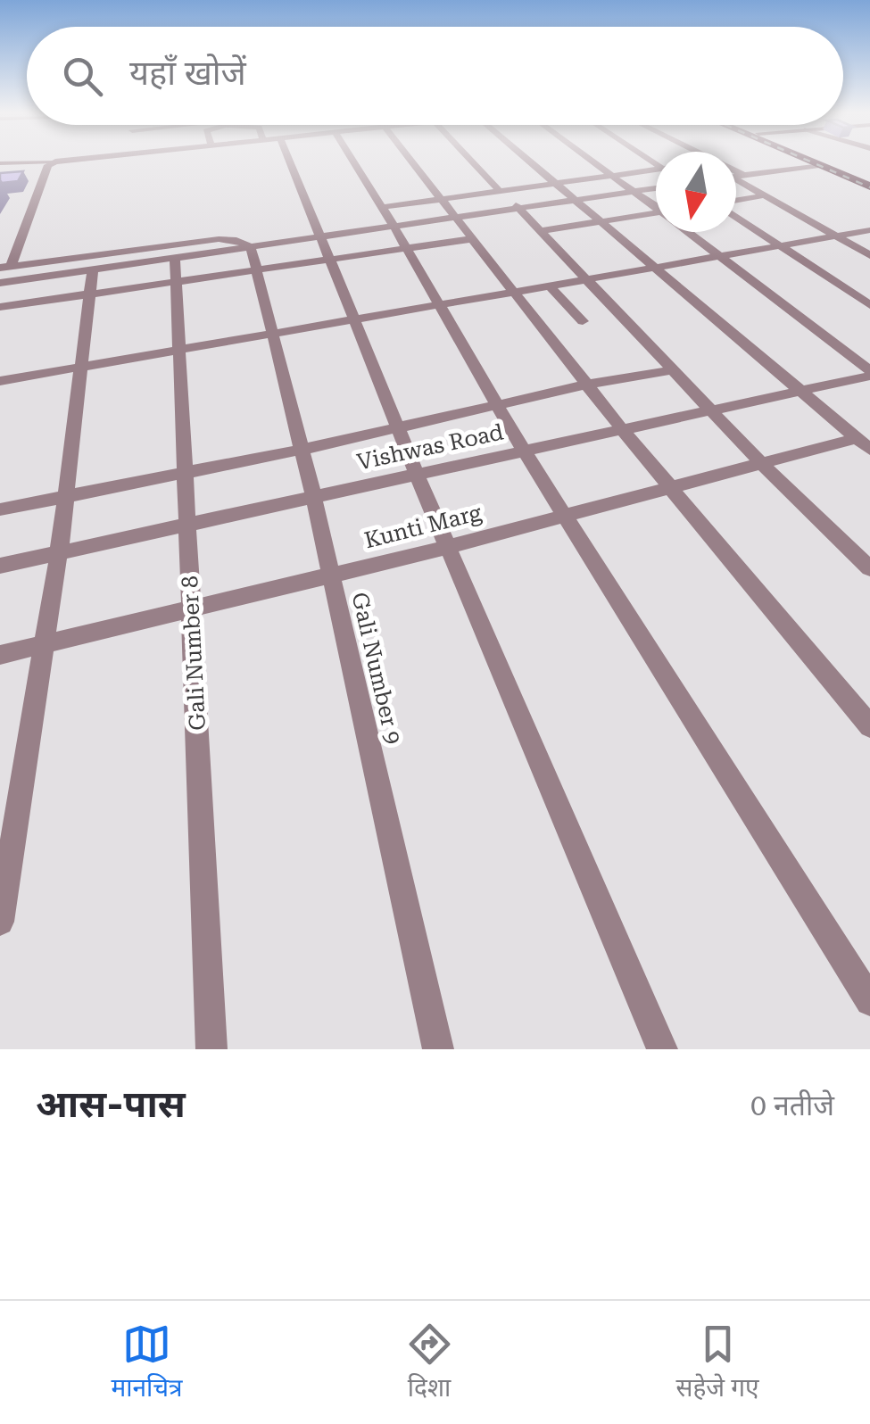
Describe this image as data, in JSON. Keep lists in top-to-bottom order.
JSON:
{
  "streets": {
    "street": [
      "Vishwas Road",
      "Kunti Marg",
      "Gali Number 8",
      "Gali Number 9"
    ]
  },
  "crossings": [
    ["Vishwas Road", "Gali Number 8"],
    ["Vishwas Road", "Gali Number 9"],
    ["Kunti Marg", "Gali Number 8"],
    ["Kunti Marg", "Gali Number 9"]
  ],
  "north": "bottom",
  "page": {
    "search": "यहाँ खोजें",
    "heading": ["आस-पास", "0 नतीजे"],
    "nav": ["मानचित्र", "दिशा", "सहेजे गए"]
  }
}
